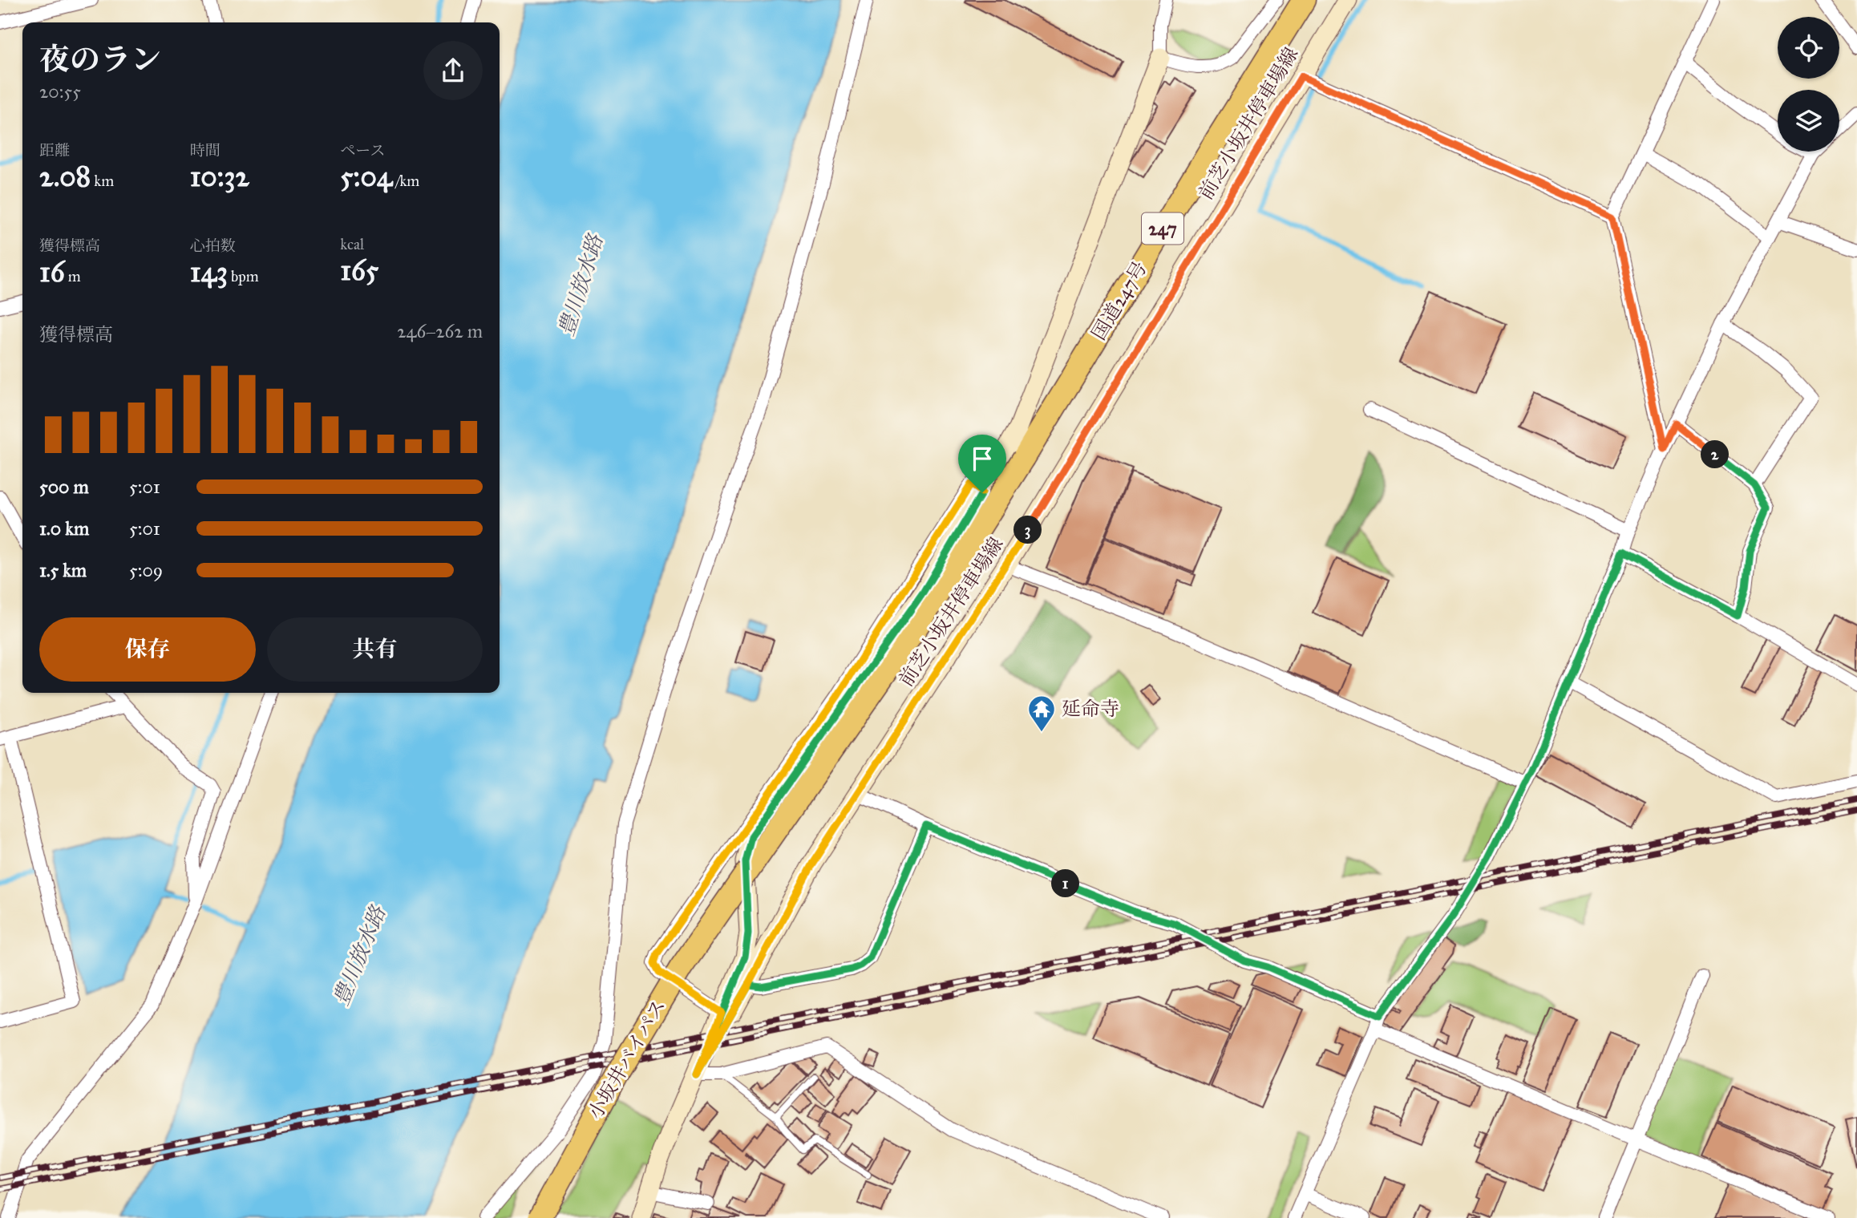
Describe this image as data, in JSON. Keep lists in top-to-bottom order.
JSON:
{
  "streets": {
    "highway": ["247", "国道247号", "小坂井バイパス"],
    "main road": ["前芝小坂井停車場線"]
  },
  "crossings": [
    ["国道247号", "小坂井バイパス"]
  ],
  "water": ["豊川放水路"],
  "places": {
    "temple": ["延命寺"]
  },
  "page": {
    "heading": ["夜のラン", "20:55"],
    "stats": [
      ["距離", "2.08 km"],
      ["時間", "10:32"],
      ["ペース", "5:04 /km"],
      ["獲得標高", "16 m"],
      ["心拍数", "143 bpm"],
      ["kcal", "165"]
    ],
    "chart": ["獲得標高", "246–262 m"],
    "pins": ["2", "3", "1"],
    "list": [
      {
        "name": "500 m",
        "note": "5:01"
      },
      {
        "name": "1.0 km",
        "note": "5:01"
      },
      {
        "name": "1.5 km",
        "note": "5:09"
      }
    ],
    "buttons": ["保存", "共有"]
  }
}
